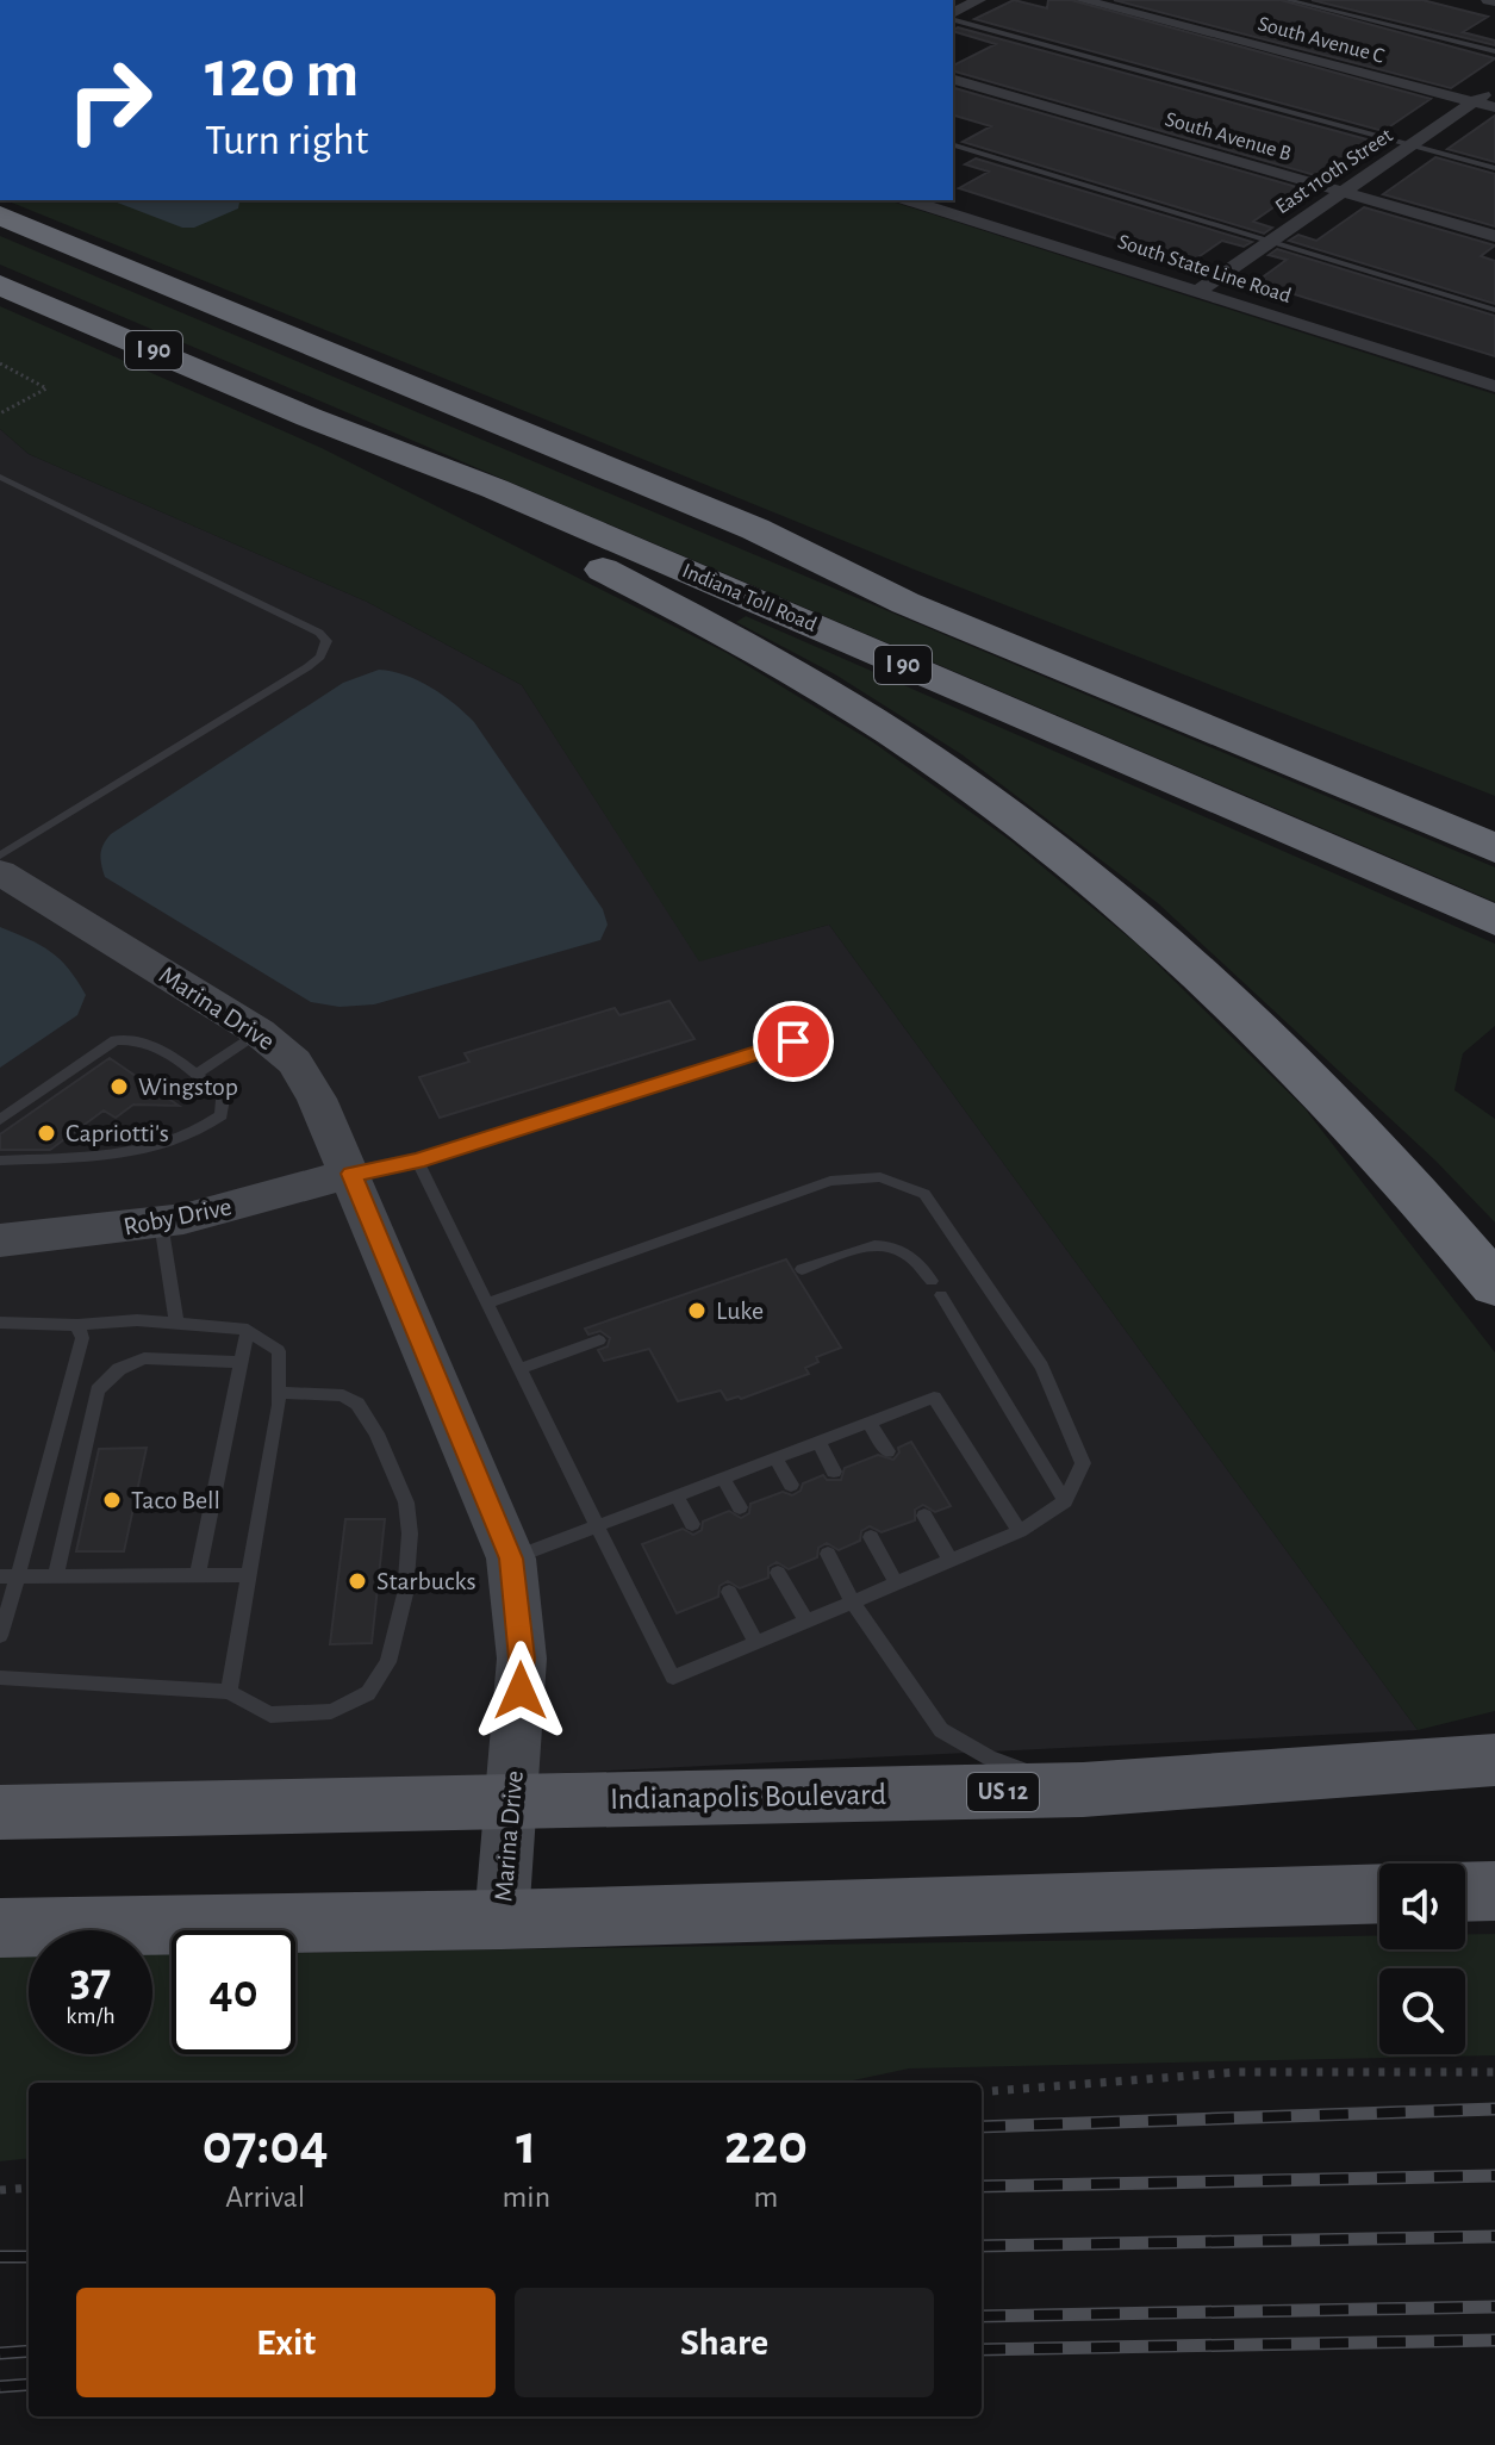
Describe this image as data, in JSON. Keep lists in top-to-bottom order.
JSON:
{
  "streets": {
    "highway": ["I 90", "Indiana Toll Road"],
    "main road": ["US 12", "Indianapolis Boulevard"],
    "street": [
      "South Avenue C",
      "South Avenue B",
      "East 110th Street",
      "South State Line Road",
      "Marina Drive",
      "Roby Drive"
    ]
  },
  "crossings": [
    ["South Avenue C", "East 110th Street"],
    ["South Avenue B", "East 110th Street"],
    ["East 110th Street", "South State Line Road"],
    ["Marina Drive", "Roby Drive"],
    ["Marina Drive", "Indianapolis Boulevard"]
  ],
  "places": [
    "Wingstop",
    "Capriotti's",
    "Luke",
    "Taco Bell",
    "Starbucks"
  ],
  "page": {
    "turn": ["120 m", "Turn right"],
    "speed": "37 km/h",
    "limit": "40",
    "eta": [
      "07:04",
      "Arrival",
      "1",
      "min",
      "220",
      "m"
    ],
    "buttons": ["Exit", "Share"]
  }
}
